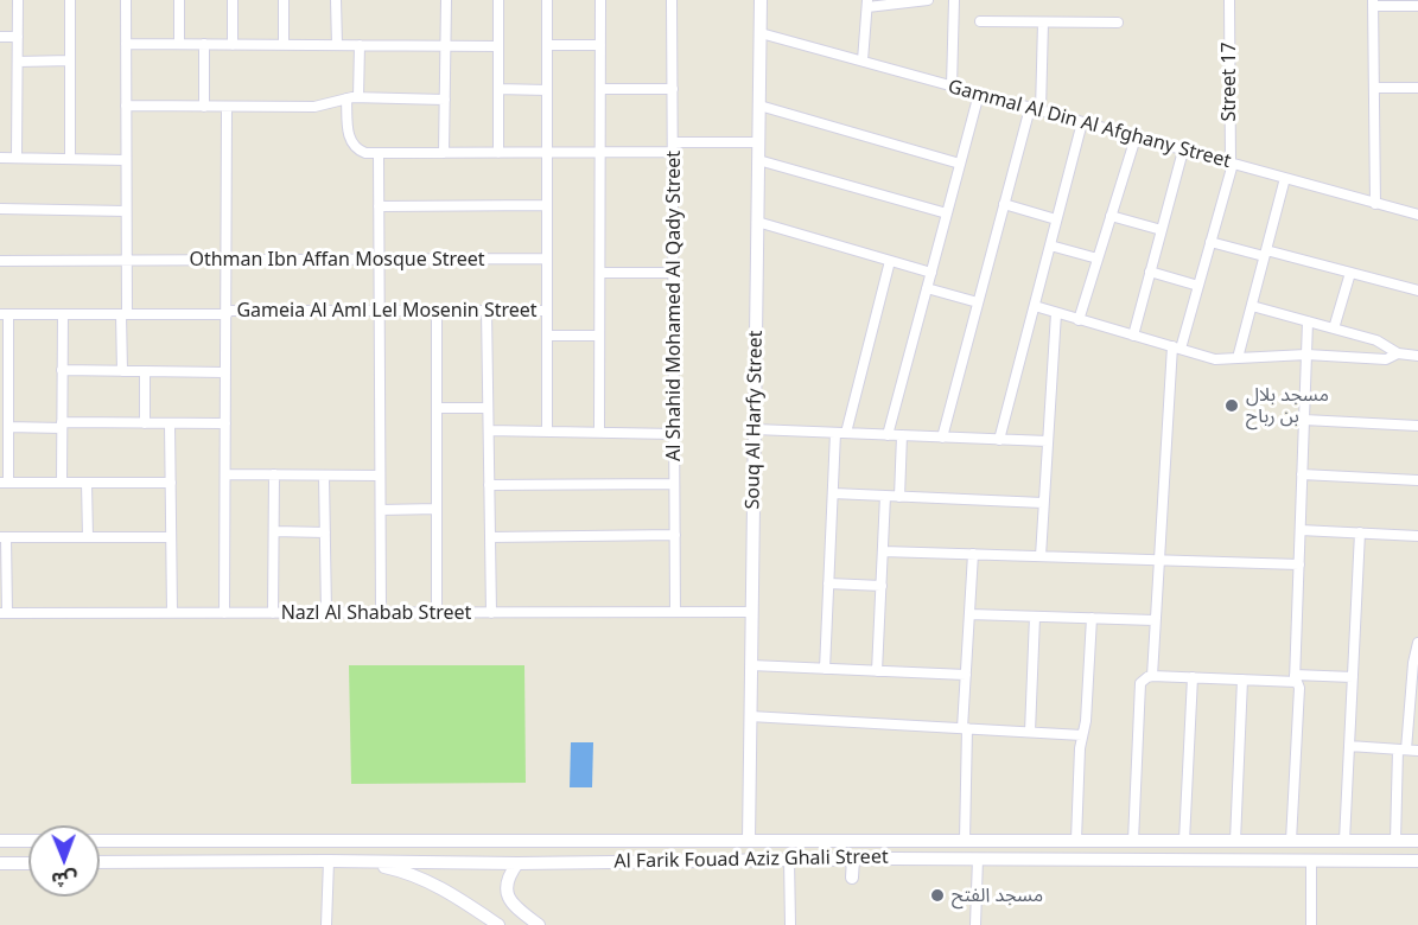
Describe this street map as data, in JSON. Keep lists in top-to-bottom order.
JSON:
{
  "streets": {
    "street": [
      "Street 17",
      "Gammal Al Din Al Afghany Street",
      "Othman Ibn Affan Mosque Street",
      "Al Shahid Mohamed Al Qady Street",
      "Gameia Al Aml Lel Mosenin Street",
      "Souq Al Harfy Street",
      "Nazl Al Shabab Street",
      "Al Farik Fouad Aziz Ghali Street"
    ]
  },
  "crossings": [
    ["Street 17", "Gammal Al Din Al Afghany Street"],
    ["Gammal Al Din Al Afghany Street", "Souq Al Harfy Street"],
    ["Al Shahid Mohamed Al Qady Street", "Nazl Al Shabab Street"],
    ["Souq Al Harfy Street", "Nazl Al Shabab Street"],
    ["Souq Al Harfy Street", "Al Farik Fouad Aziz Ghali Street"]
  ],
  "places": ["مسجد بلال بن رباح", "مسجد الفتح"],
  "north": "bottom"
}
